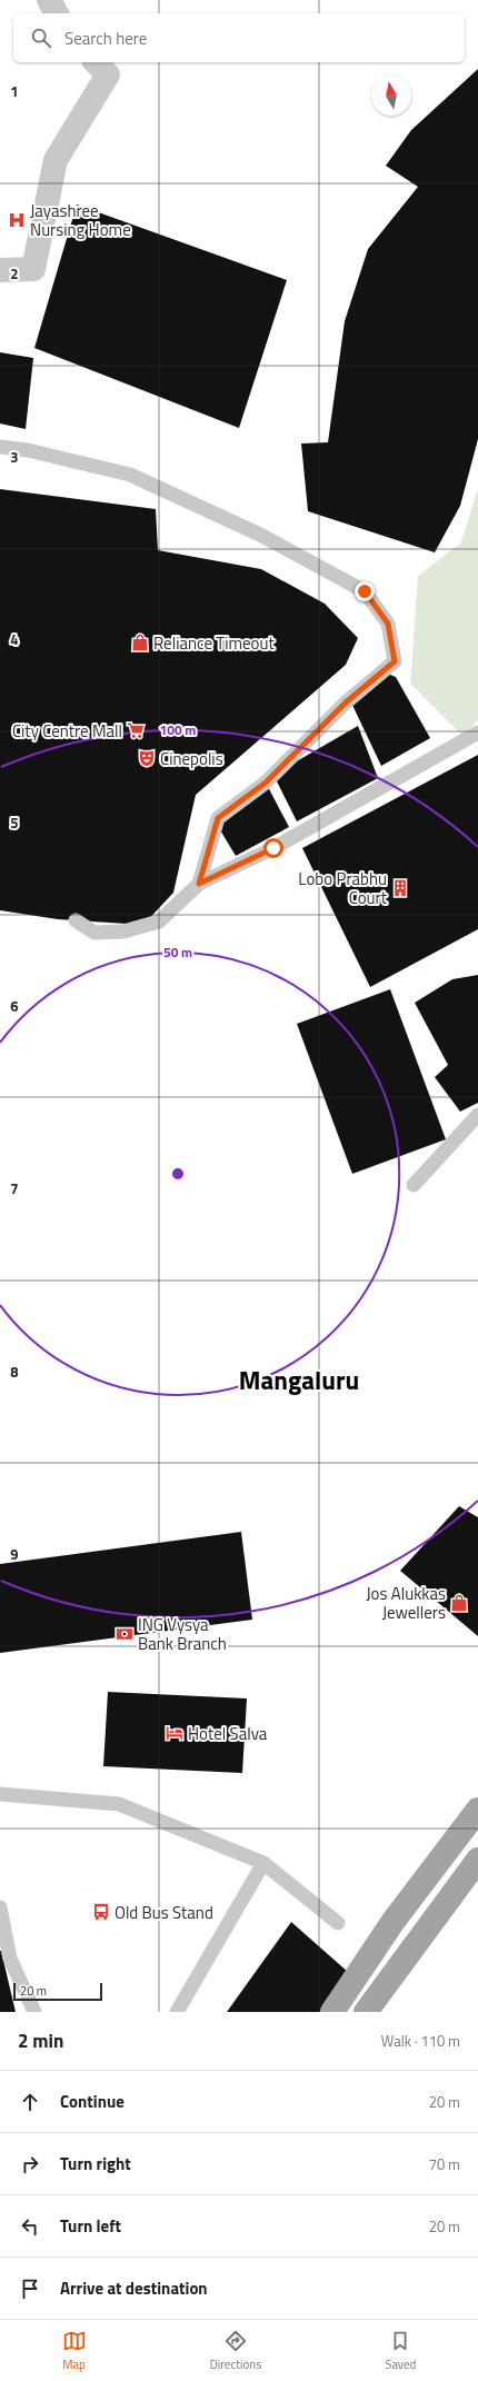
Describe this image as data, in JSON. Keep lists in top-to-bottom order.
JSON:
{
  "districts": ["Mangaluru"],
  "places": {
    "hospital": ["Jayashree Nursing Home"],
    "shop": ["Reliance Timeout", "Jos Alukkas Jewellers"],
    "supermarket": ["City Centre Mall"],
    "theatre": ["Cinepolis"],
    "building": ["Lobo Prabhu Court"],
    "bank": ["ING Vysya Bank Branch"],
    "hotel": ["Hotel Salva"],
    "bus stop": ["Old Bus Stand"]
  },
  "scale_bar": "20 m",
  "north": "top",
  "page": {
    "search": "Search here",
    "scale": "20 m",
    "heading": ["2 min", "Walk · 110 m"],
    "list": [
      ["Continue", "20 m"],
      ["Turn right", "70 m"],
      ["Turn left", "20 m"],
      "Arrive at destination"
    ],
    "nav": ["Map", "Directions", "Saved"]
  },
  "grid": {
    "rows": [
      "1",
      "2",
      "3",
      "4",
      "5",
      "6",
      "7",
      "8",
      "9"
    ]
  },
  "rings": ["100 m", "50 m"]
}
